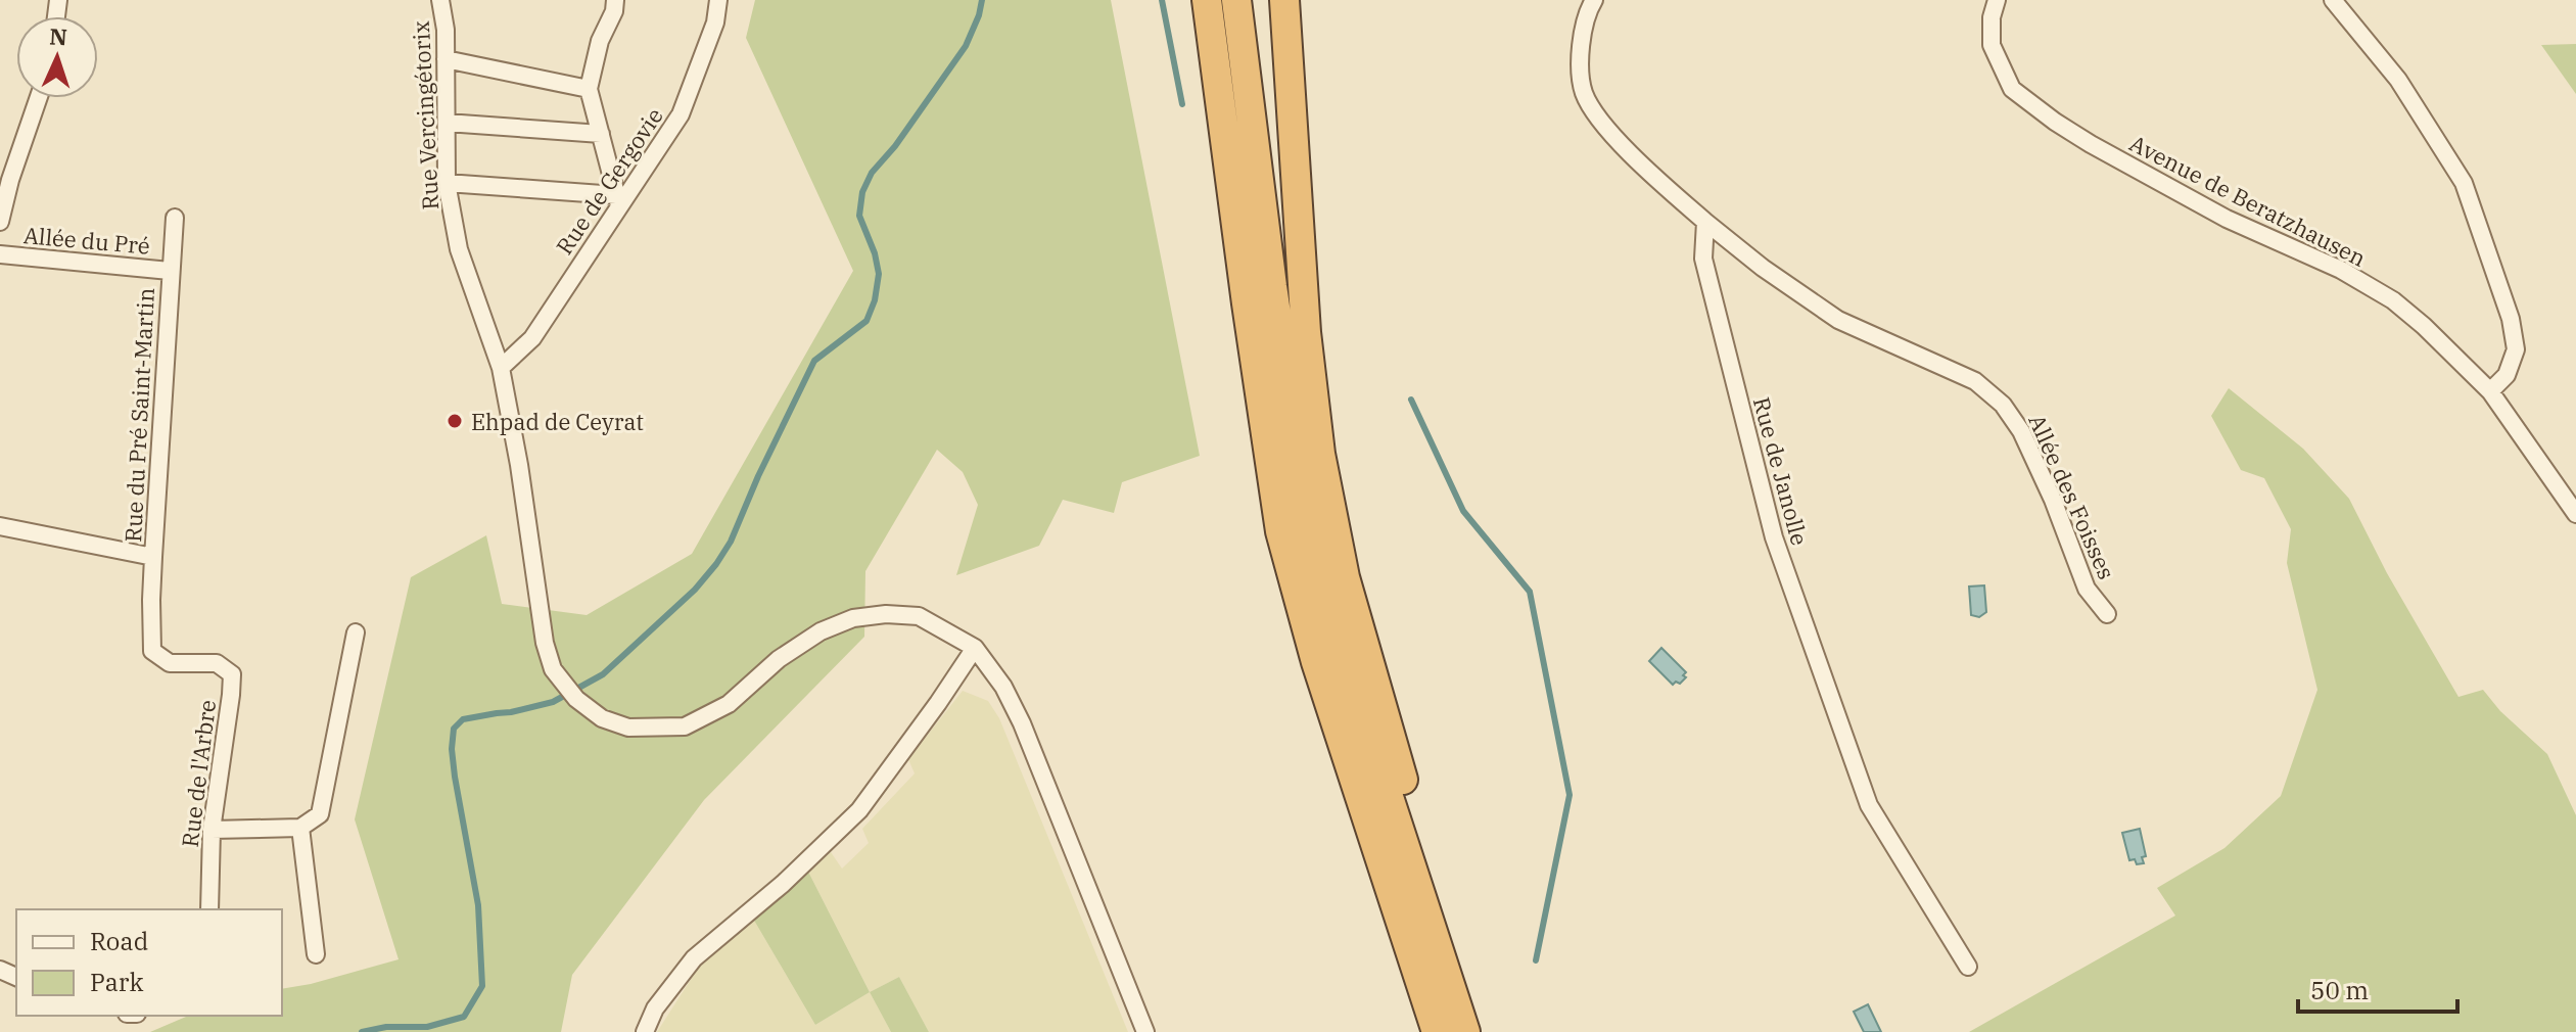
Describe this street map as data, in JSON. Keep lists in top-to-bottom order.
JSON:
{
  "streets": {
    "street": [
      "Rue Vercingétorix",
      "Rue de Gergovie",
      "Avenue de Beratzhausen",
      "Allée du Pré",
      "Rue du Pré Saint-Martin",
      "Rue de Janolle",
      "Allée des Foisses",
      "Rue de l'Arbre"
    ]
  },
  "crossings": [
    ["Rue Vercingétorix", "Rue de Gergovie"],
    ["Allée du Pré", "Rue du Pré Saint-Martin"],
    ["Rue du Pré Saint-Martin", "Rue de l'Arbre"],
    ["Rue de Janolle", "Allée des Foisses"]
  ],
  "places": ["Ehpad de Ceyrat"],
  "legend": ["Road", "Park"],
  "scale_bar": "50 m",
  "north": "top"
}
